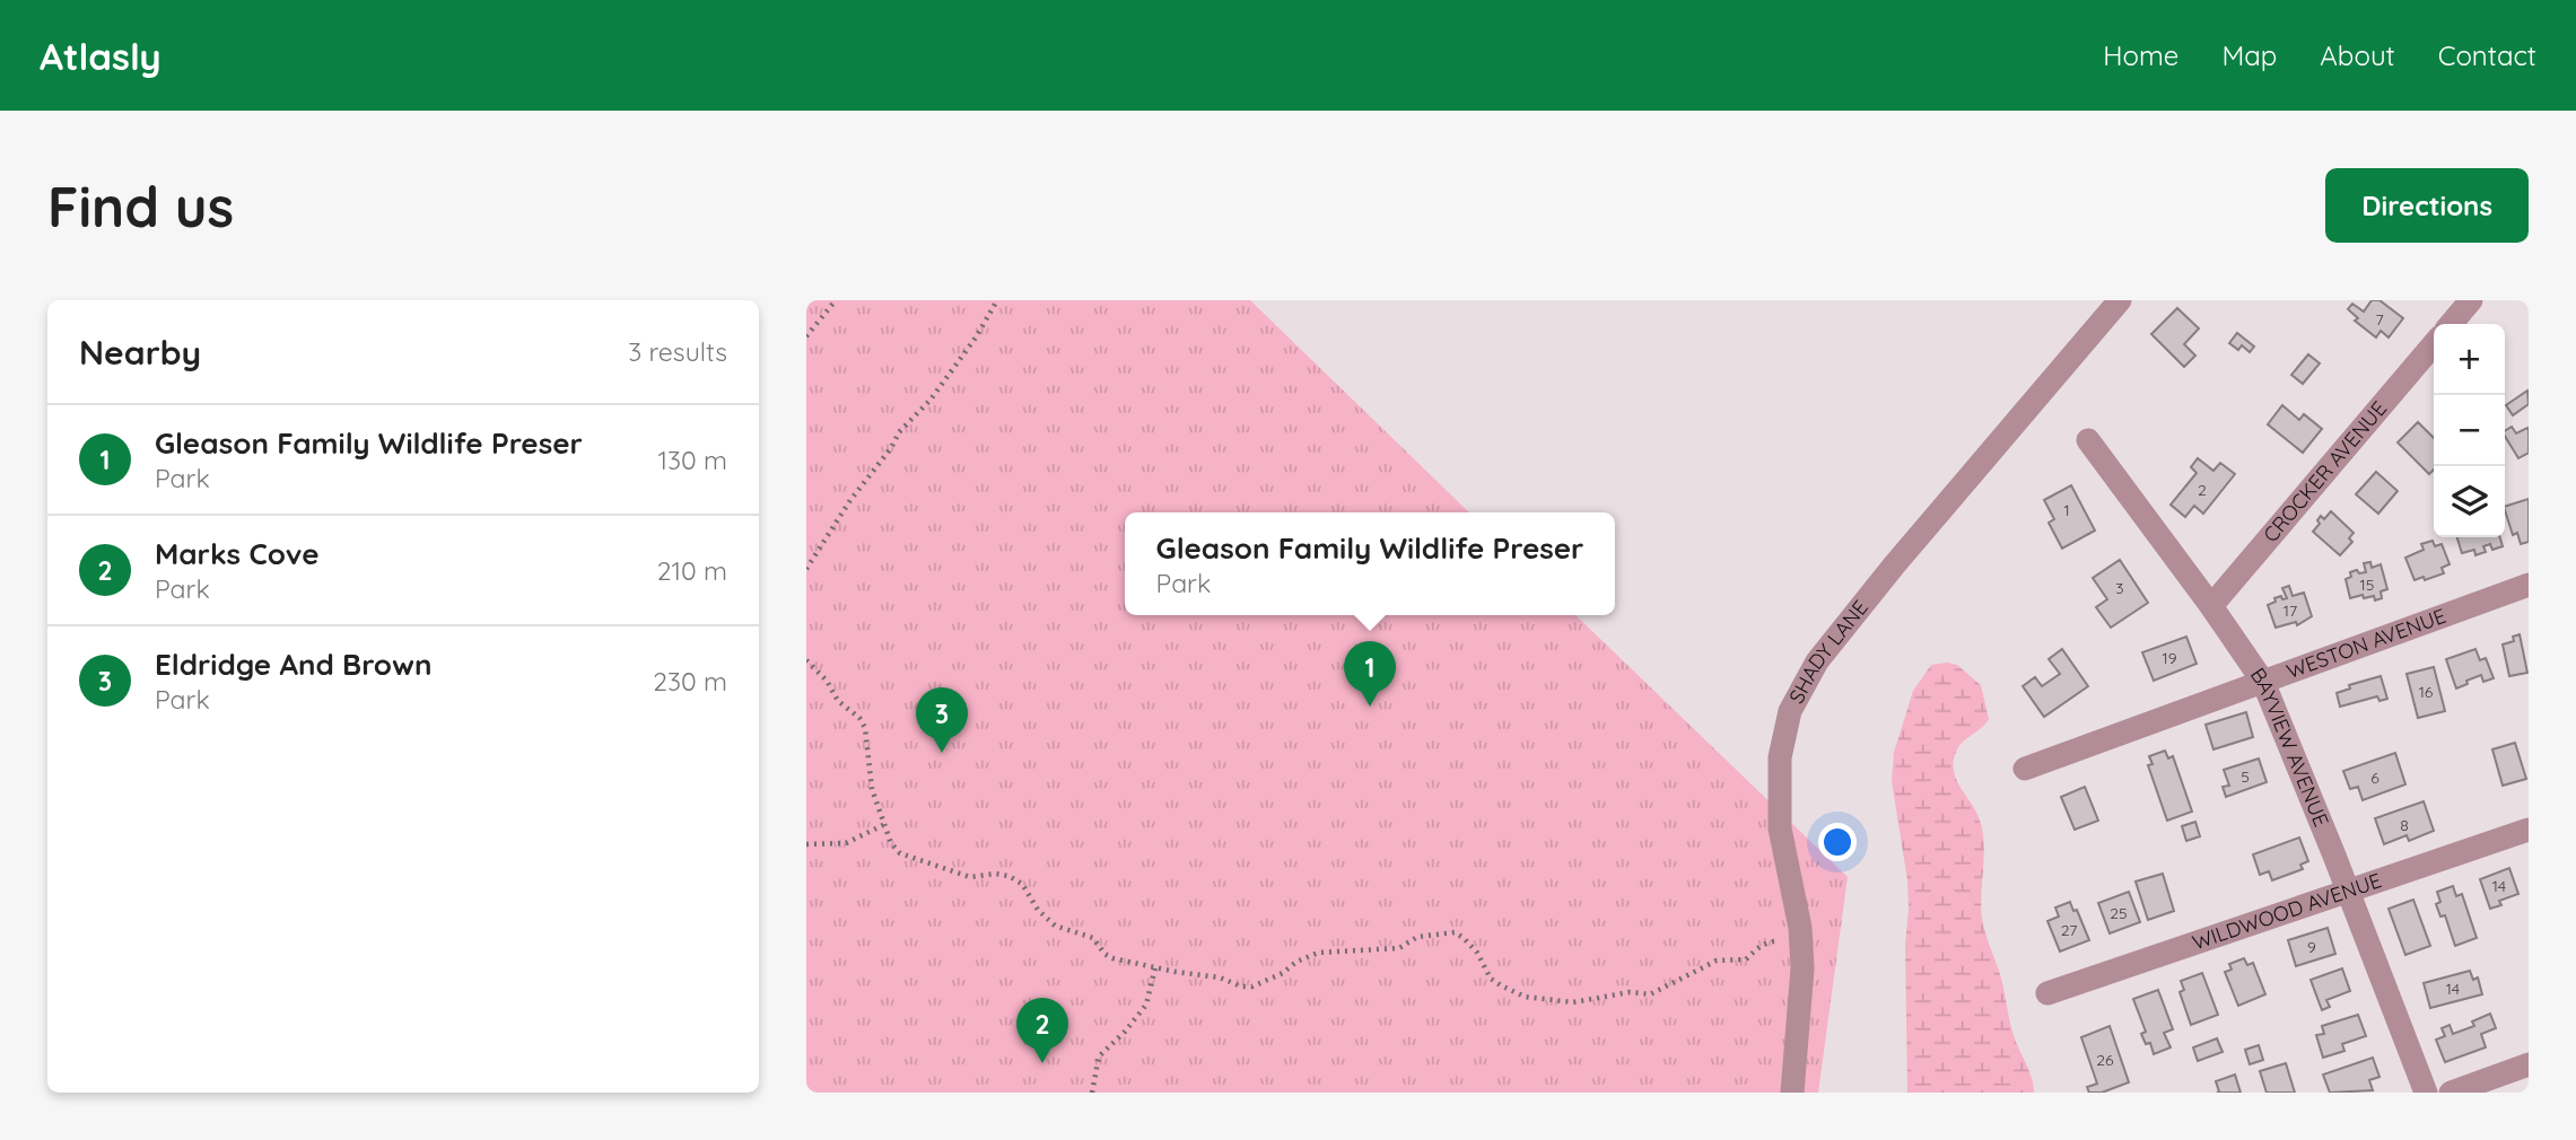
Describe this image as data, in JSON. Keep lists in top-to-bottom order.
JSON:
{
  "streets": {
    "street": [
      "CROCKER AVENUE",
      "WESTON AVENUE",
      "SHADY LANE",
      "BAYVIEW AVENUE",
      "WILDWOOD AVENUE"
    ]
  },
  "crossings": [
    ["CROCKER AVENUE", "BAYVIEW AVENUE"],
    ["WESTON AVENUE", "BAYVIEW AVENUE"],
    ["BAYVIEW AVENUE", "WILDWOOD AVENUE"]
  ],
  "house_numbers": [
    "7",
    "2",
    "1",
    "15",
    "3",
    "17",
    "19",
    "16",
    "5",
    "6",
    "8",
    "14",
    "25",
    "27",
    "9",
    "14",
    "26"
  ],
  "page": {
    "header": "Atlasly",
    "nav": [
      "Home",
      "Map",
      "About",
      "Contact"
    ],
    "buttons": "Directions",
    "title": "Find us",
    "heading": ["Nearby", "3 results"],
    "map_buttons": ["+", "−"],
    "list": [
      {
        "mark": "1",
        "name": "Gleason Family Wildlife Preser",
        "note": "Park",
        "value": "130 m"
      },
      {
        "mark": "2",
        "name": "Marks Cove",
        "note": "Park",
        "value": "210 m"
      },
      {
        "mark": "3",
        "name": "Eldridge And Brown",
        "note": "Park",
        "value": "230 m"
      }
    ],
    "popup": ["Gleason Family Wildlife Preser", "Park"],
    "pins": ["1", "3", "2"]
  }
}
